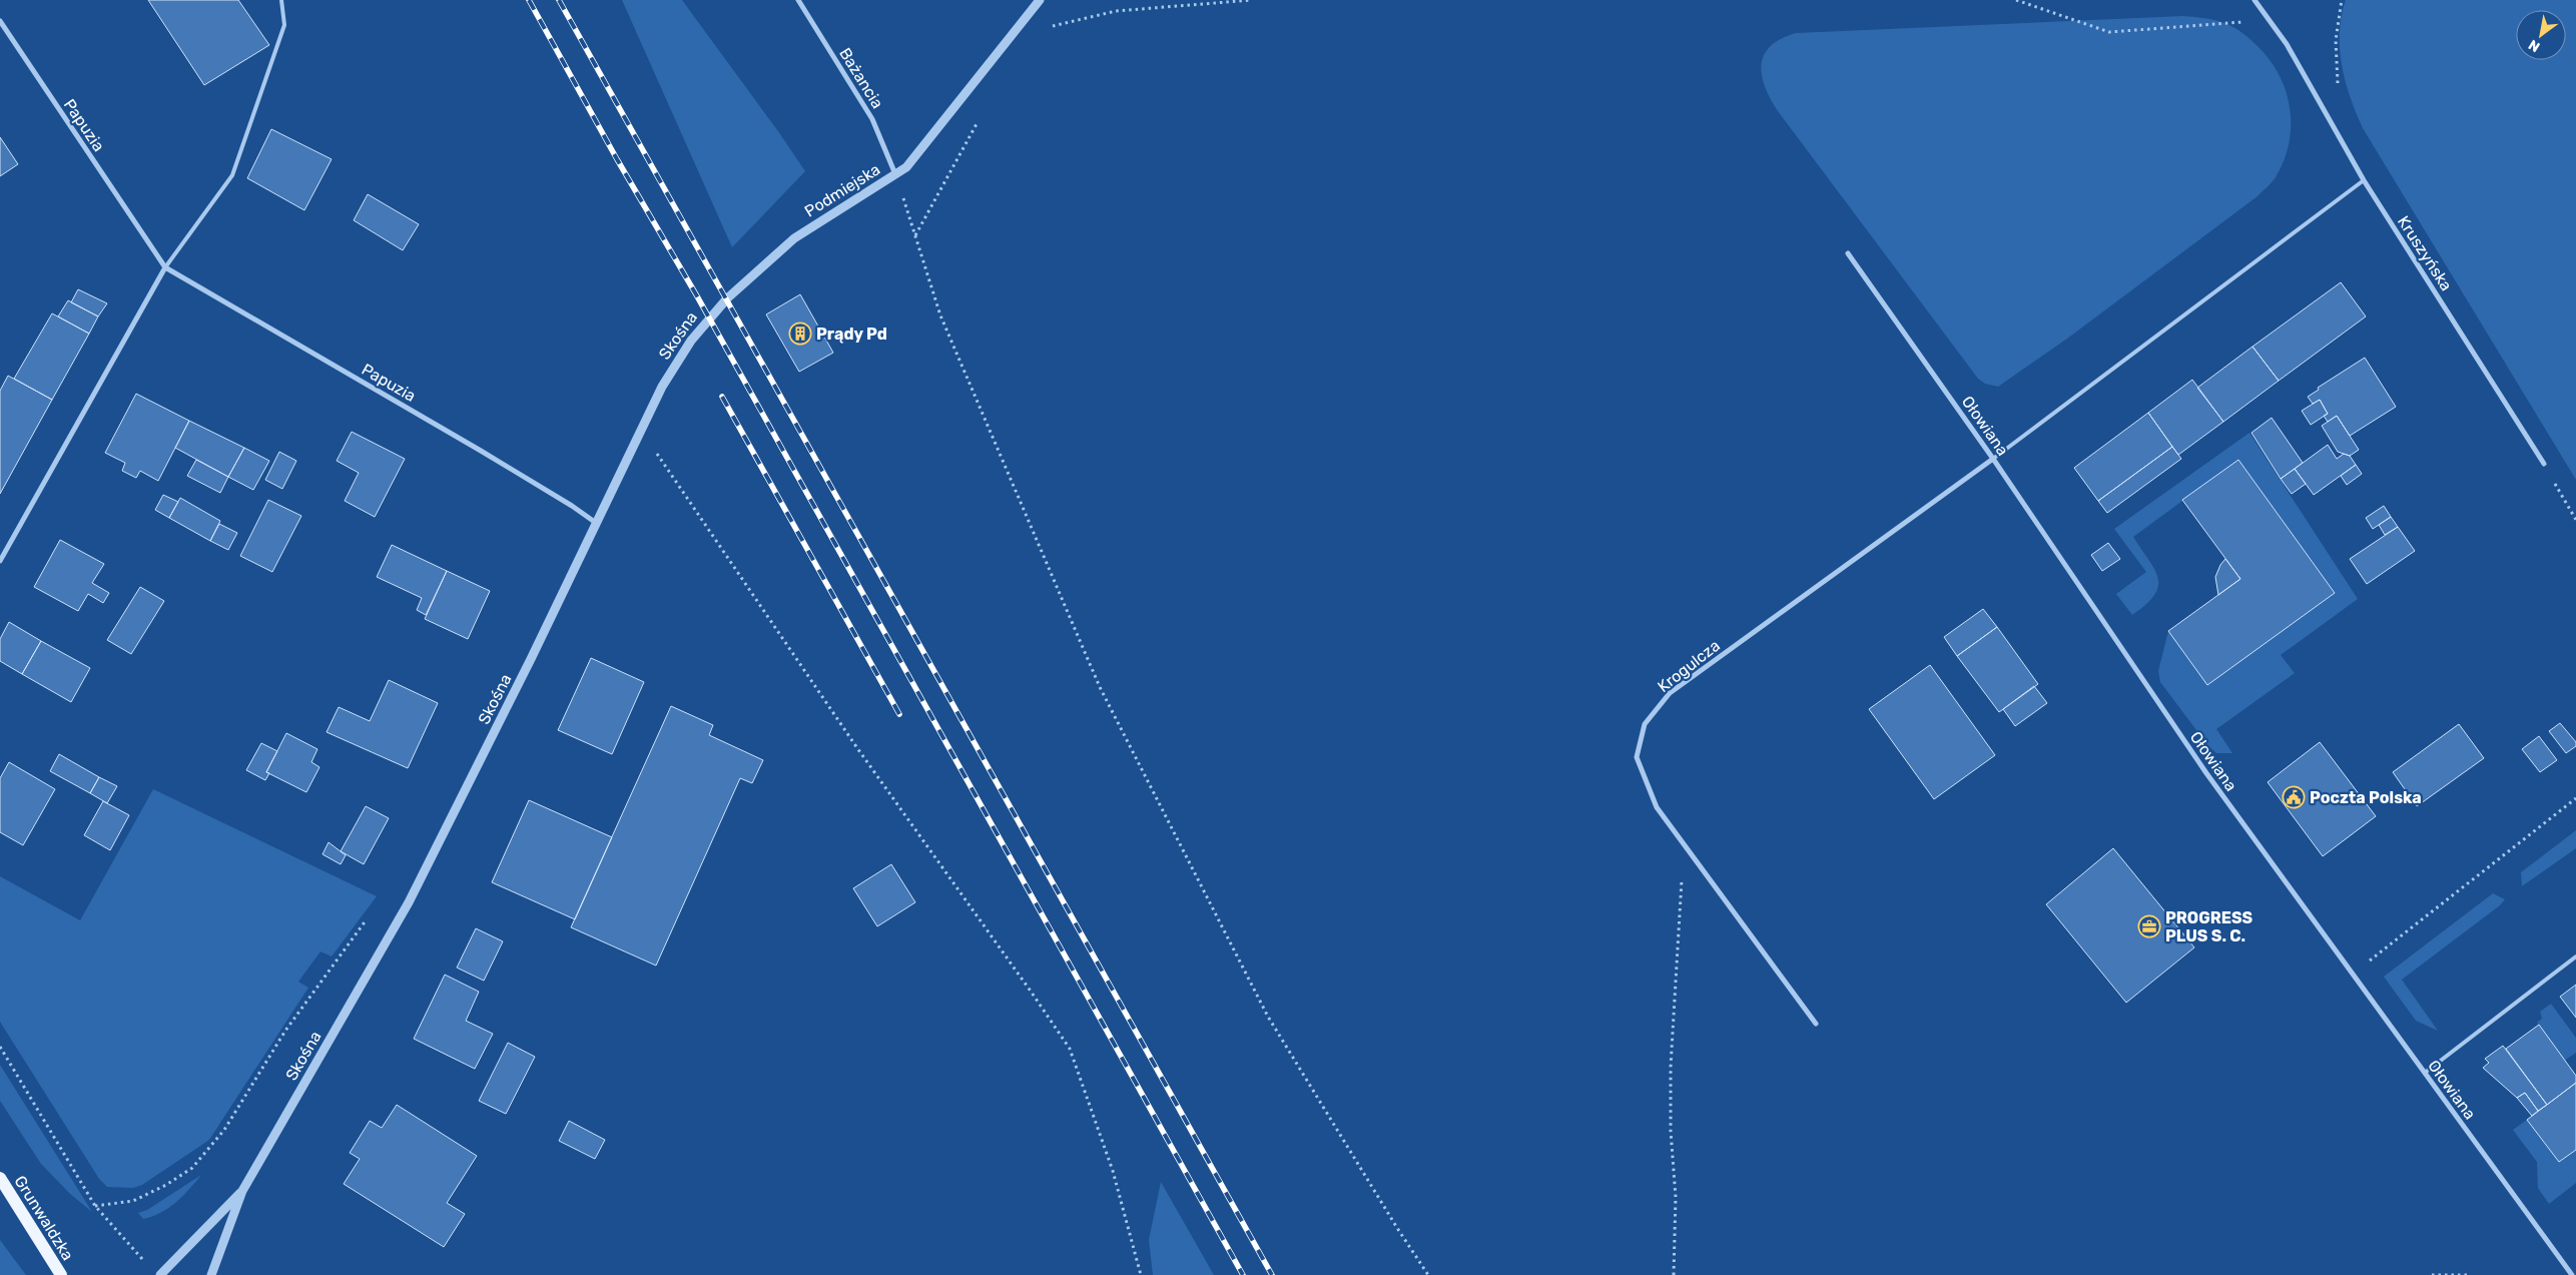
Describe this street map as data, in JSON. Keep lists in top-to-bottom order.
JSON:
{
  "streets": {
    "main road": ["Grunwaldzka"],
    "street": [
      "Bażancia",
      "Papuzia",
      "Podmiejska",
      "Kruszyńska",
      "Skośna",
      "Ołowiana",
      "Krogulcza"
    ]
  },
  "crossings": [
    ["Bażancia", "Podmiejska"],
    ["Papuzia", "Skośna"],
    ["Podmiejska", "Skośna"],
    ["Ołowiana", "Krogulcza"]
  ],
  "places": {
    "building": ["Prądy Pd"],
    "public building": ["Poczta Polska"],
    "office": ["PROGRESS PLUS S. C."]
  },
  "north": "bottom left"
}
